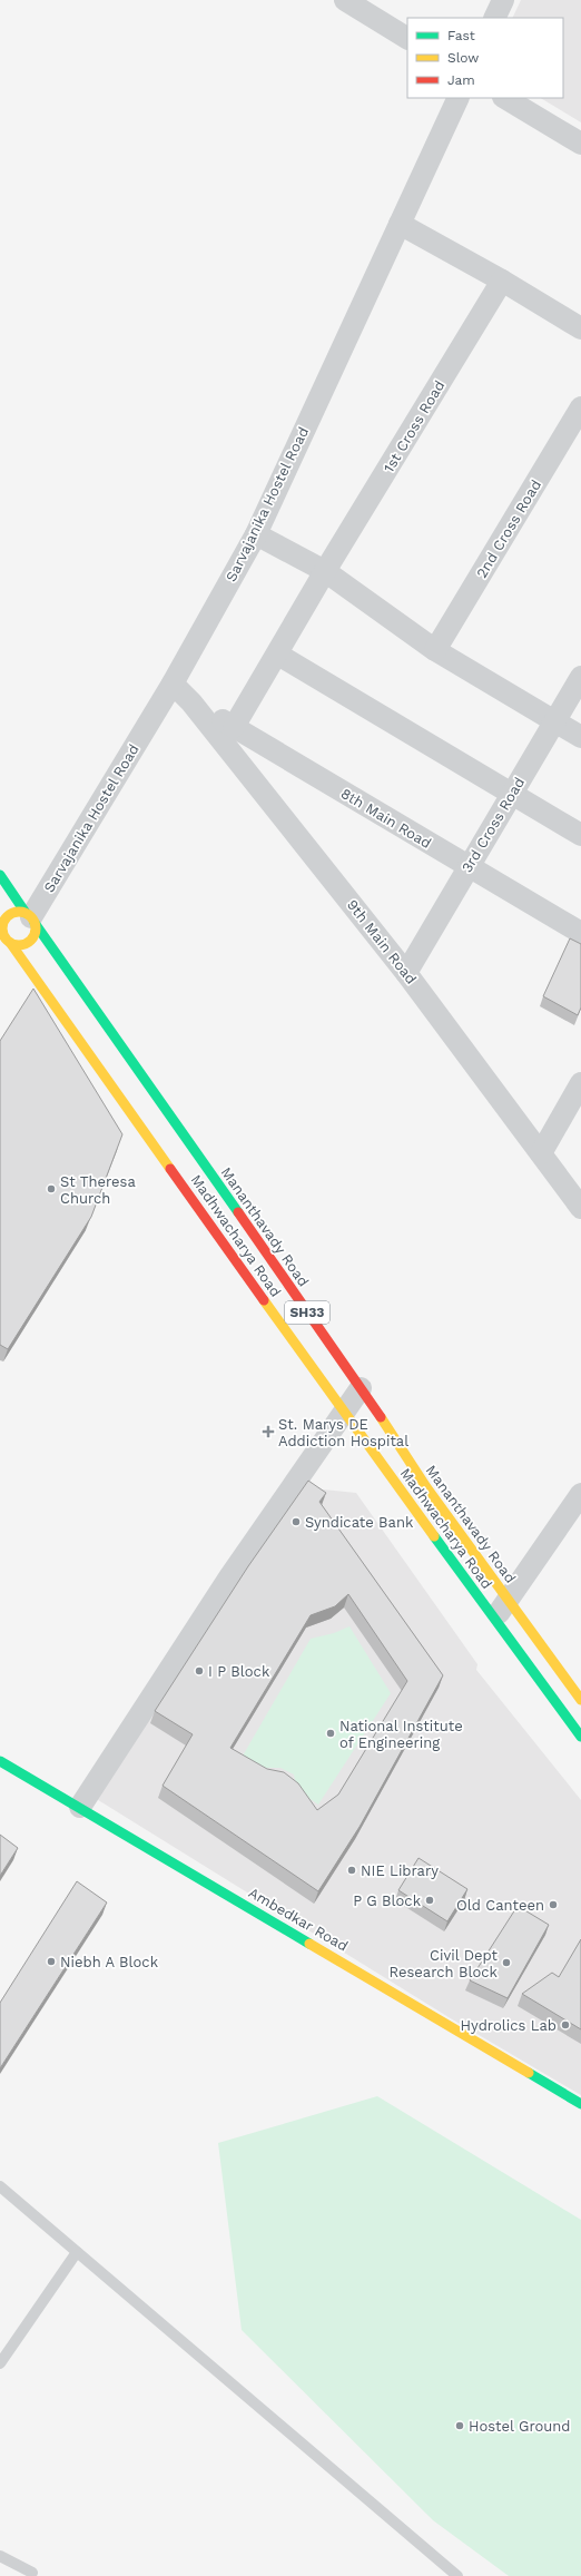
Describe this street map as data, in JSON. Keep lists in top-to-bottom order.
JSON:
{
  "streets": {
    "main road": [
      "Mananthavady Road",
      "Madhwacharya Road",
      "SH33",
      "Ambedkar Road"
    ],
    "street": [
      "1st Cross Road",
      "Sarvajanika Hostel Road",
      "2nd Cross Road",
      "8th Main Road",
      "3rd Cross Road",
      "9th Main Road"
    ]
  },
  "crossings": [
    ["1st Cross Road", "8th Main Road"],
    ["Sarvajanika Hostel Road", "9th Main Road"],
    ["Sarvajanika Hostel Road", "Mananthavady Road"],
    ["Sarvajanika Hostel Road", "Madhwacharya Road"],
    ["8th Main Road", "3rd Cross Road"],
    ["8th Main Road", "9th Main Road"],
    ["3rd Cross Road", "9th Main Road"],
    ["Mananthavady Road", "Madhwacharya Road"]
  ],
  "places": {
    "other": [
      "St Theresa Church",
      "Syndicate Bank",
      "I P Block",
      "National Institute of Engineering",
      "NIE Library",
      "P G Block",
      "Old Canteen",
      "Niebh A Block",
      "Civil Dept Research Block",
      "Hydrolics Lab",
      "Hostel Ground"
    ],
    "health": ["St. Marys DE Addiction Hospital"]
  },
  "legend": ["Fast", "Slow", "Jam"]
}
